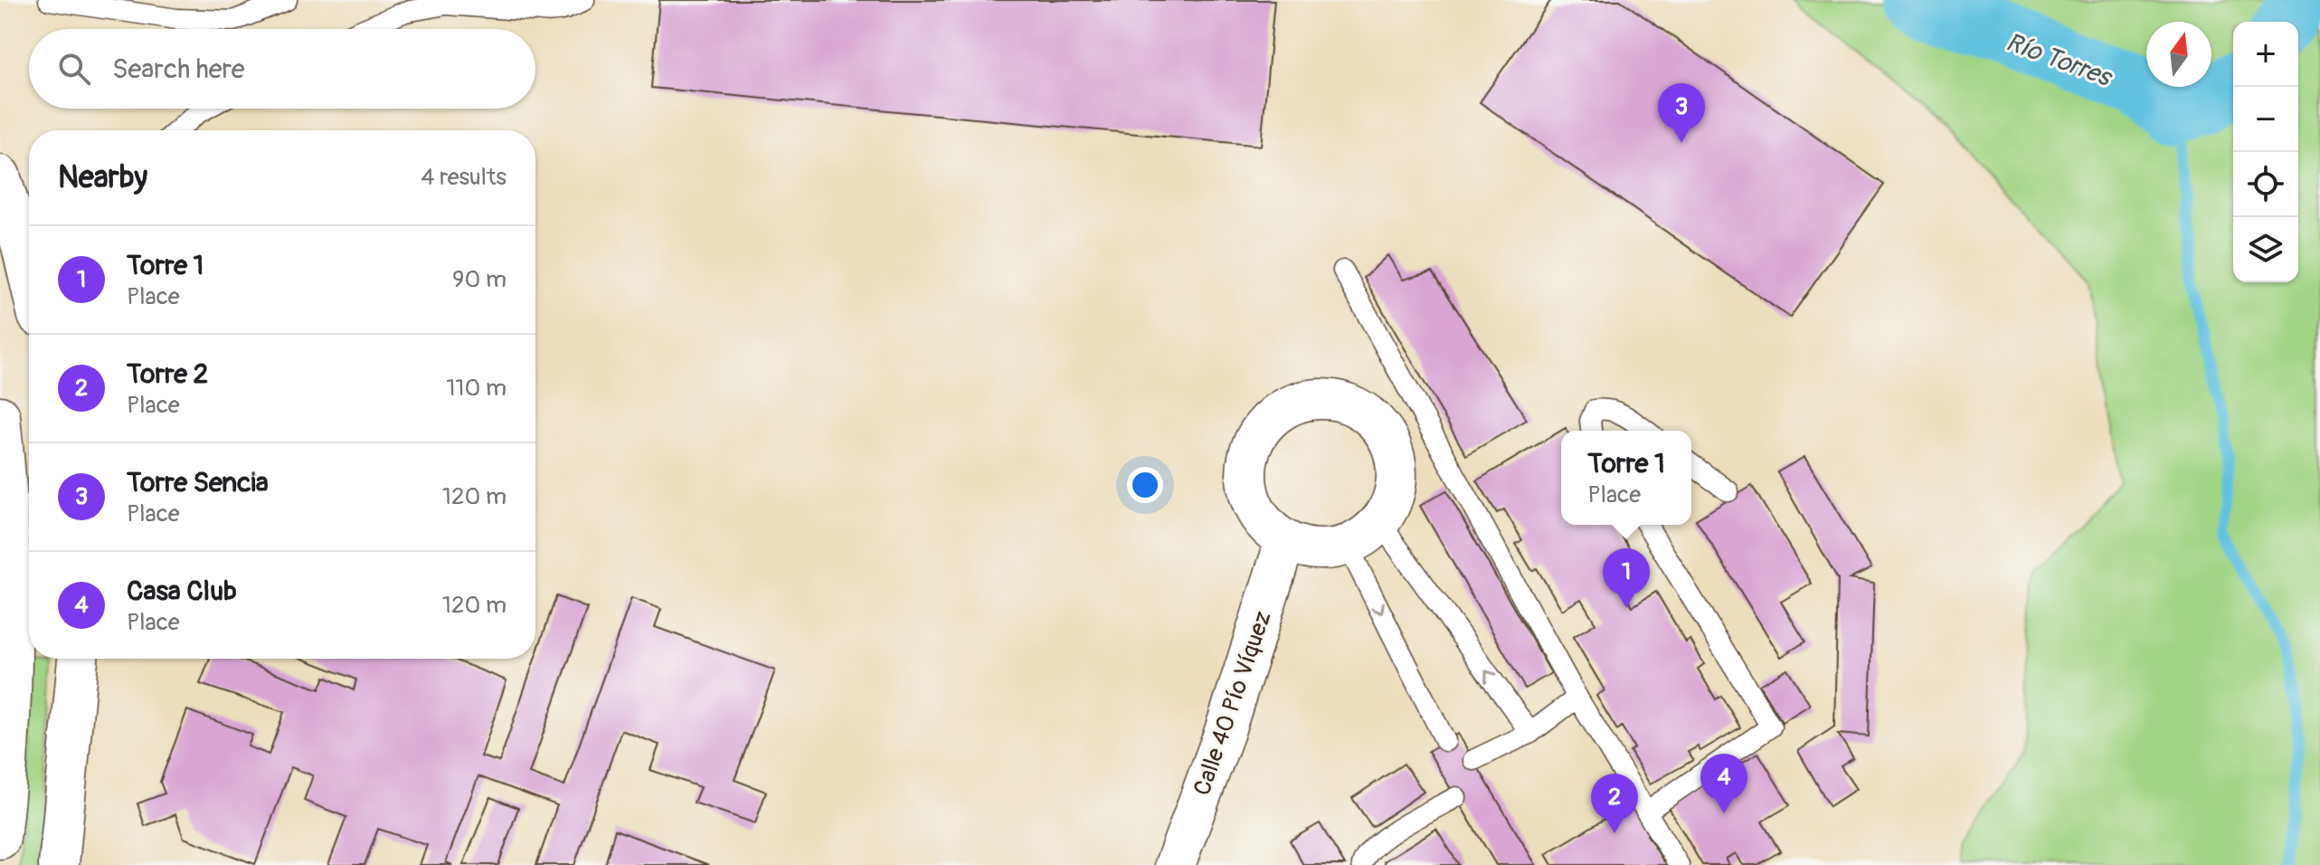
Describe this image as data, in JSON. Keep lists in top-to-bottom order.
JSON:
{
  "streets": {
    "main road": ["Calle 40 Pío Víquez"]
  },
  "water": ["Río Torres"],
  "north": "top",
  "page": {
    "map_buttons": ["+", "−"],
    "search": "Search here",
    "pins": [
      "3",
      "1",
      "4",
      "2"
    ],
    "heading": ["Nearby", "4 results"],
    "list": [
      {
        "mark": "1",
        "name": "Torre 1",
        "note": "Place",
        "value": "90 m"
      },
      {
        "mark": "2",
        "name": "Torre 2",
        "note": "Place",
        "value": "110 m"
      },
      {
        "mark": "3",
        "name": "Torre Sencia",
        "note": "Place",
        "value": "120 m"
      },
      {
        "mark": "4",
        "name": "Casa Club",
        "note": "Place",
        "value": "120 m"
      }
    ],
    "popup": ["Torre 1", "Place"]
  }
}
